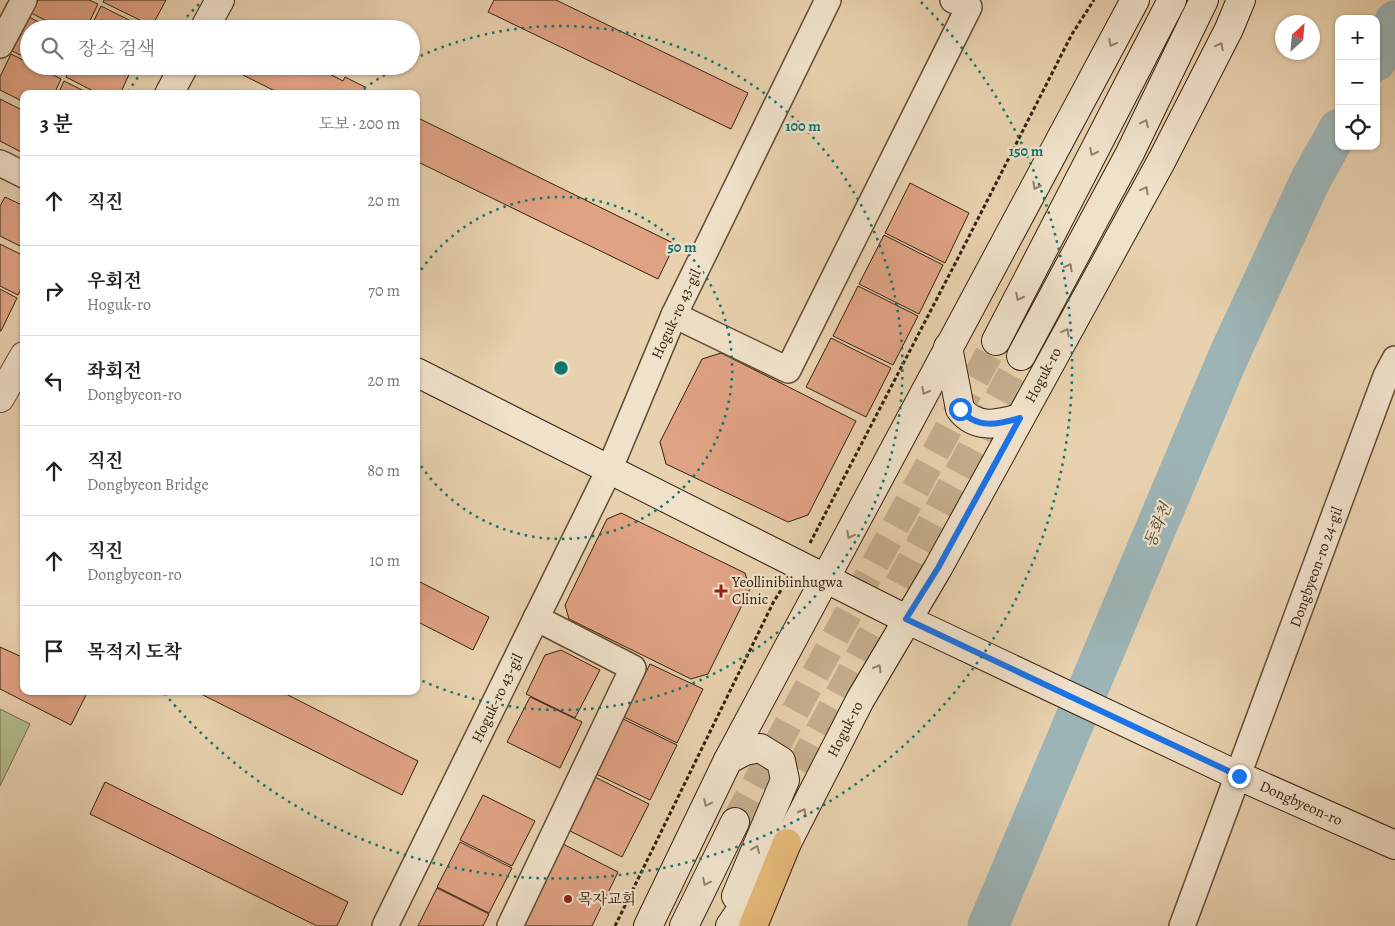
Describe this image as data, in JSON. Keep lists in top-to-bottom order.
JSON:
{
  "streets": {
    "main road": ["Hoguk-ro", "Dongbyeon-ro"],
    "street": ["Hoguk-ro 43-gil", "Dongbyeon-ro 24-gil"]
  },
  "crossings": [
    ["Hoguk-ro", "Dongbyeon-ro"],
    ["Dongbyeon-ro 24-gil", "Dongbyeon-ro"]
  ],
  "water": ["동화천"],
  "places": {
    "health": ["Yeollinibiinhugwa Clinic"],
    "other": ["목자교회"]
  },
  "north": "top right",
  "page": {
    "map_buttons": ["+", "−"],
    "search": "장소 검색",
    "heading": ["3 분", "도보 · 200 m"],
    "list": [
      ["직진", "20 m"],
      ["우회전", "Hoguk-ro", "70 m"],
      ["좌회전", "Dongbyeon-ro", "20 m"],
      ["직진", "Dongbyeon Bridge", "80 m"],
      ["직진", "Dongbyeon-ro", "10 m"],
      "목적지 도착"
    ]
  },
  "rings": ["100 m", "150 m", "50 m"]
}
